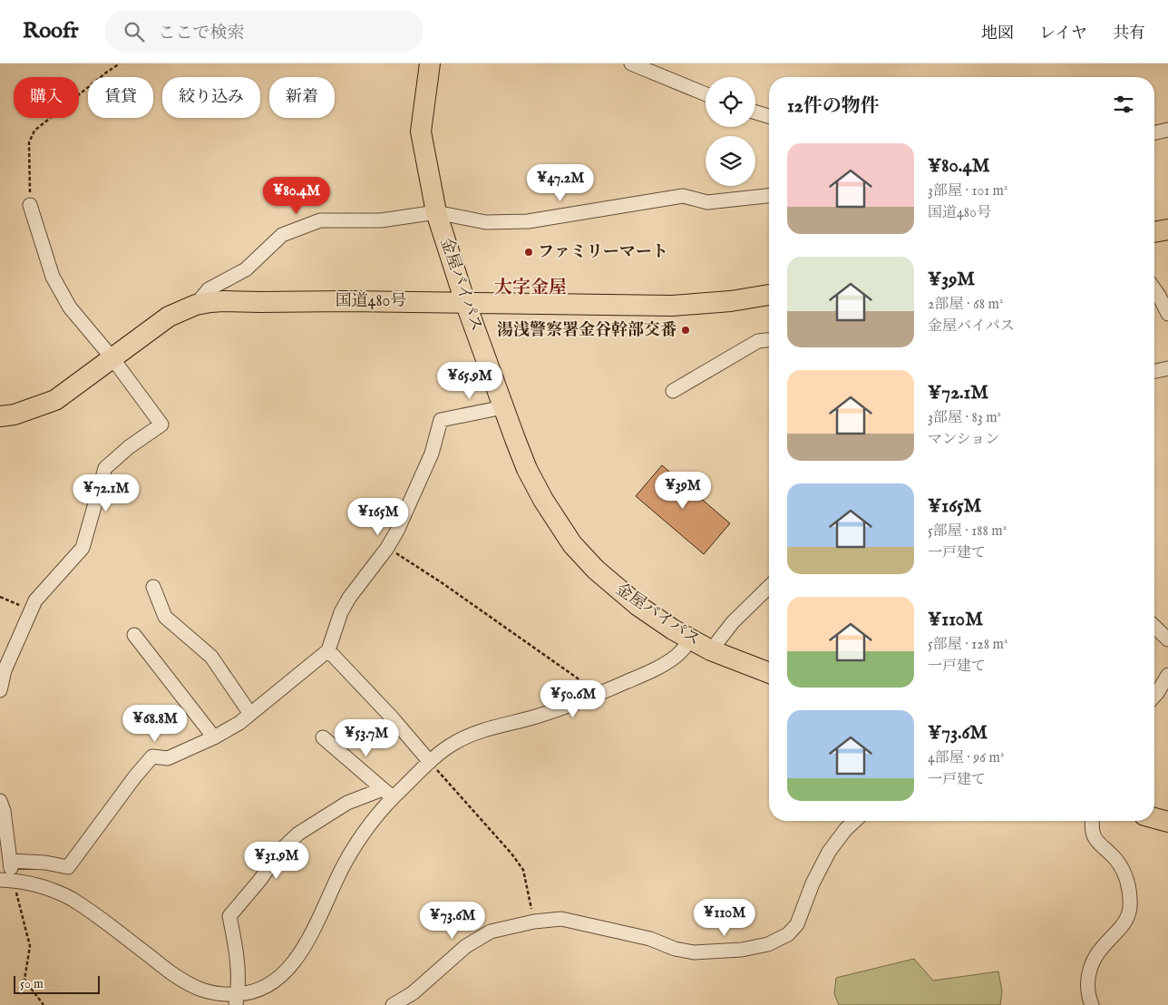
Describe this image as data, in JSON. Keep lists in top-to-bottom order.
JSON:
{
  "streets": {
    "highway": ["金屋バイパス", "国道480号"]
  },
  "crossings": [
    ["金屋バイパス", "国道480号"]
  ],
  "districts": ["大字金屋"],
  "places": ["ファミリーマート", "湯浅警察署金谷幹部交番"],
  "scale_bar": "50 m",
  "page": {
    "header": "Roofr",
    "search": "ここで検索",
    "nav": ["地図", "レイヤ", "共有"],
    "chip": [
      "購入",
      "賃貸",
      "絞り込み",
      "新着"
    ],
    "heading": "12件の物件",
    "list": [
      {
        "name": "¥80.4M",
        "note": "3部屋 · 101 m² · 国道480号"
      },
      {
        "name": "¥39M",
        "note": "2部屋 · 68 m² · 金屋バイパス"
      },
      {
        "name": "¥72.1M",
        "note": "3部屋 · 83 m² · マンション"
      },
      {
        "name": "¥165M",
        "note": "5部屋 · 188 m² · 一戸建て"
      },
      {
        "name": "¥110M",
        "note": "5部屋 · 128 m² · 一戸建て"
      },
      {
        "name": "¥73.6M",
        "note": "4部屋 · 96 m² · 一戸建て"
      }
    ],
    "price": [
      "¥47.2M",
      "¥80.4M",
      "¥65.9M",
      "¥39M",
      "¥72.1M",
      "¥165M",
      "¥50.6M",
      "¥68.8M",
      "¥53.7M",
      "¥31.9M",
      "¥110M",
      "¥73.6M"
    ],
    "scale": "50 m"
  }
}
